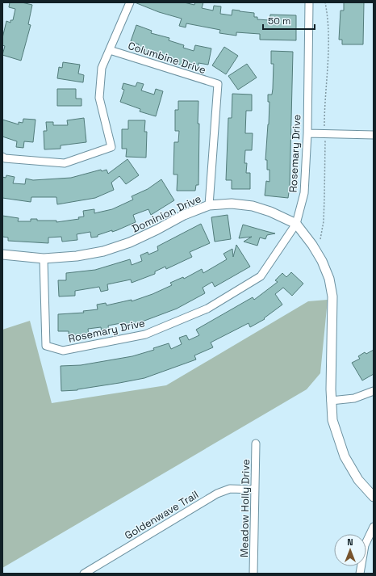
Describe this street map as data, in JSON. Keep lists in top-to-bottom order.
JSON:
{
  "streets": {
    "street": [
      "Columbine Drive",
      "Rosemary Drive",
      "Dominion Drive",
      "Meadow Holly Drive",
      "Goldenwave Trail"
    ]
  },
  "crossings": [
    ["Columbine Drive", "Dominion Drive"],
    ["Rosemary Drive", "Dominion Drive"],
    ["Meadow Holly Drive", "Goldenwave Trail"]
  ],
  "scale_bar": "50 m",
  "north": "top"
}
